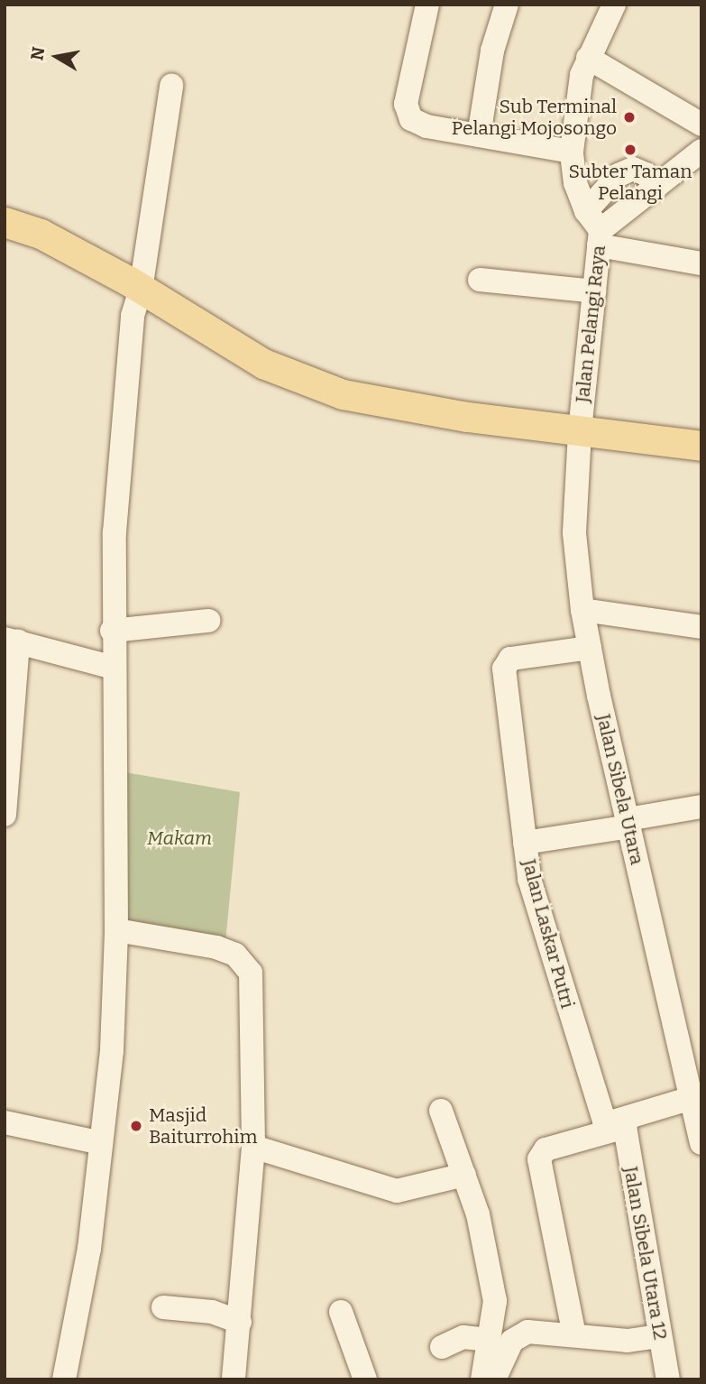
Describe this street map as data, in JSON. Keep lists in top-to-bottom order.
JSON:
{
  "streets": {
    "street": [
      "Jalan Pelangi Raya",
      "Jalan Sibela Utara",
      "Jalan Laskar Putri",
      "Jalan Sibela Utara 12"
    ]
  },
  "crossings": [
    ["Jalan Pelangi Raya", "Jalan Sibela Utara"],
    ["Jalan Sibela Utara", "Jalan Laskar Putri"]
  ],
  "parks": ["Makam"],
  "places": ["Sub Terminal Pelangi Mojosongo", "Subter Taman Pelangi", "Masjid Baiturrohim"],
  "north": "left"
}
